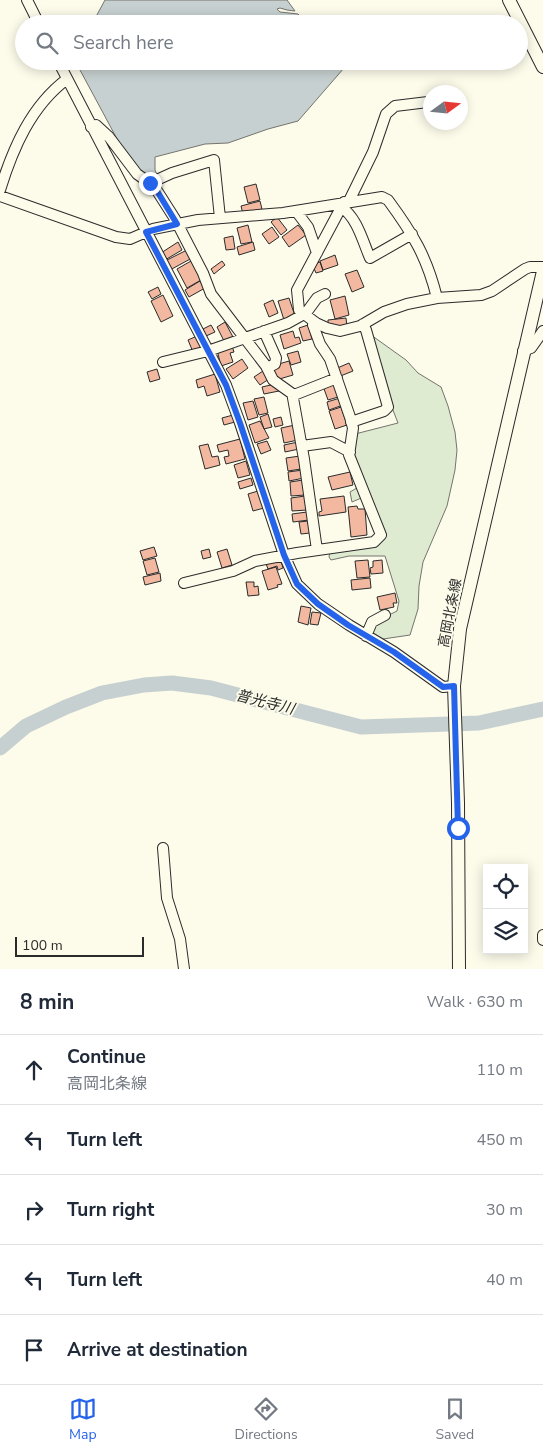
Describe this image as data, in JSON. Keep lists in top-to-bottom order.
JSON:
{
  "streets": {
    "main road": ["高岡北条線"]
  },
  "water": ["普光寺川"],
  "scale_bar": "100 m",
  "north": "right",
  "page": {
    "search": "Search here",
    "scale": "100 m",
    "heading": ["8 min", "Walk · 630 m"],
    "list": [
      ["Continue", "高岡北条線", "110 m"],
      ["Turn left", "450 m"],
      ["Turn right", "30 m"],
      ["Turn left", "40 m"],
      "Arrive at destination"
    ],
    "nav": ["Map", "Directions", "Saved"]
  }
}
